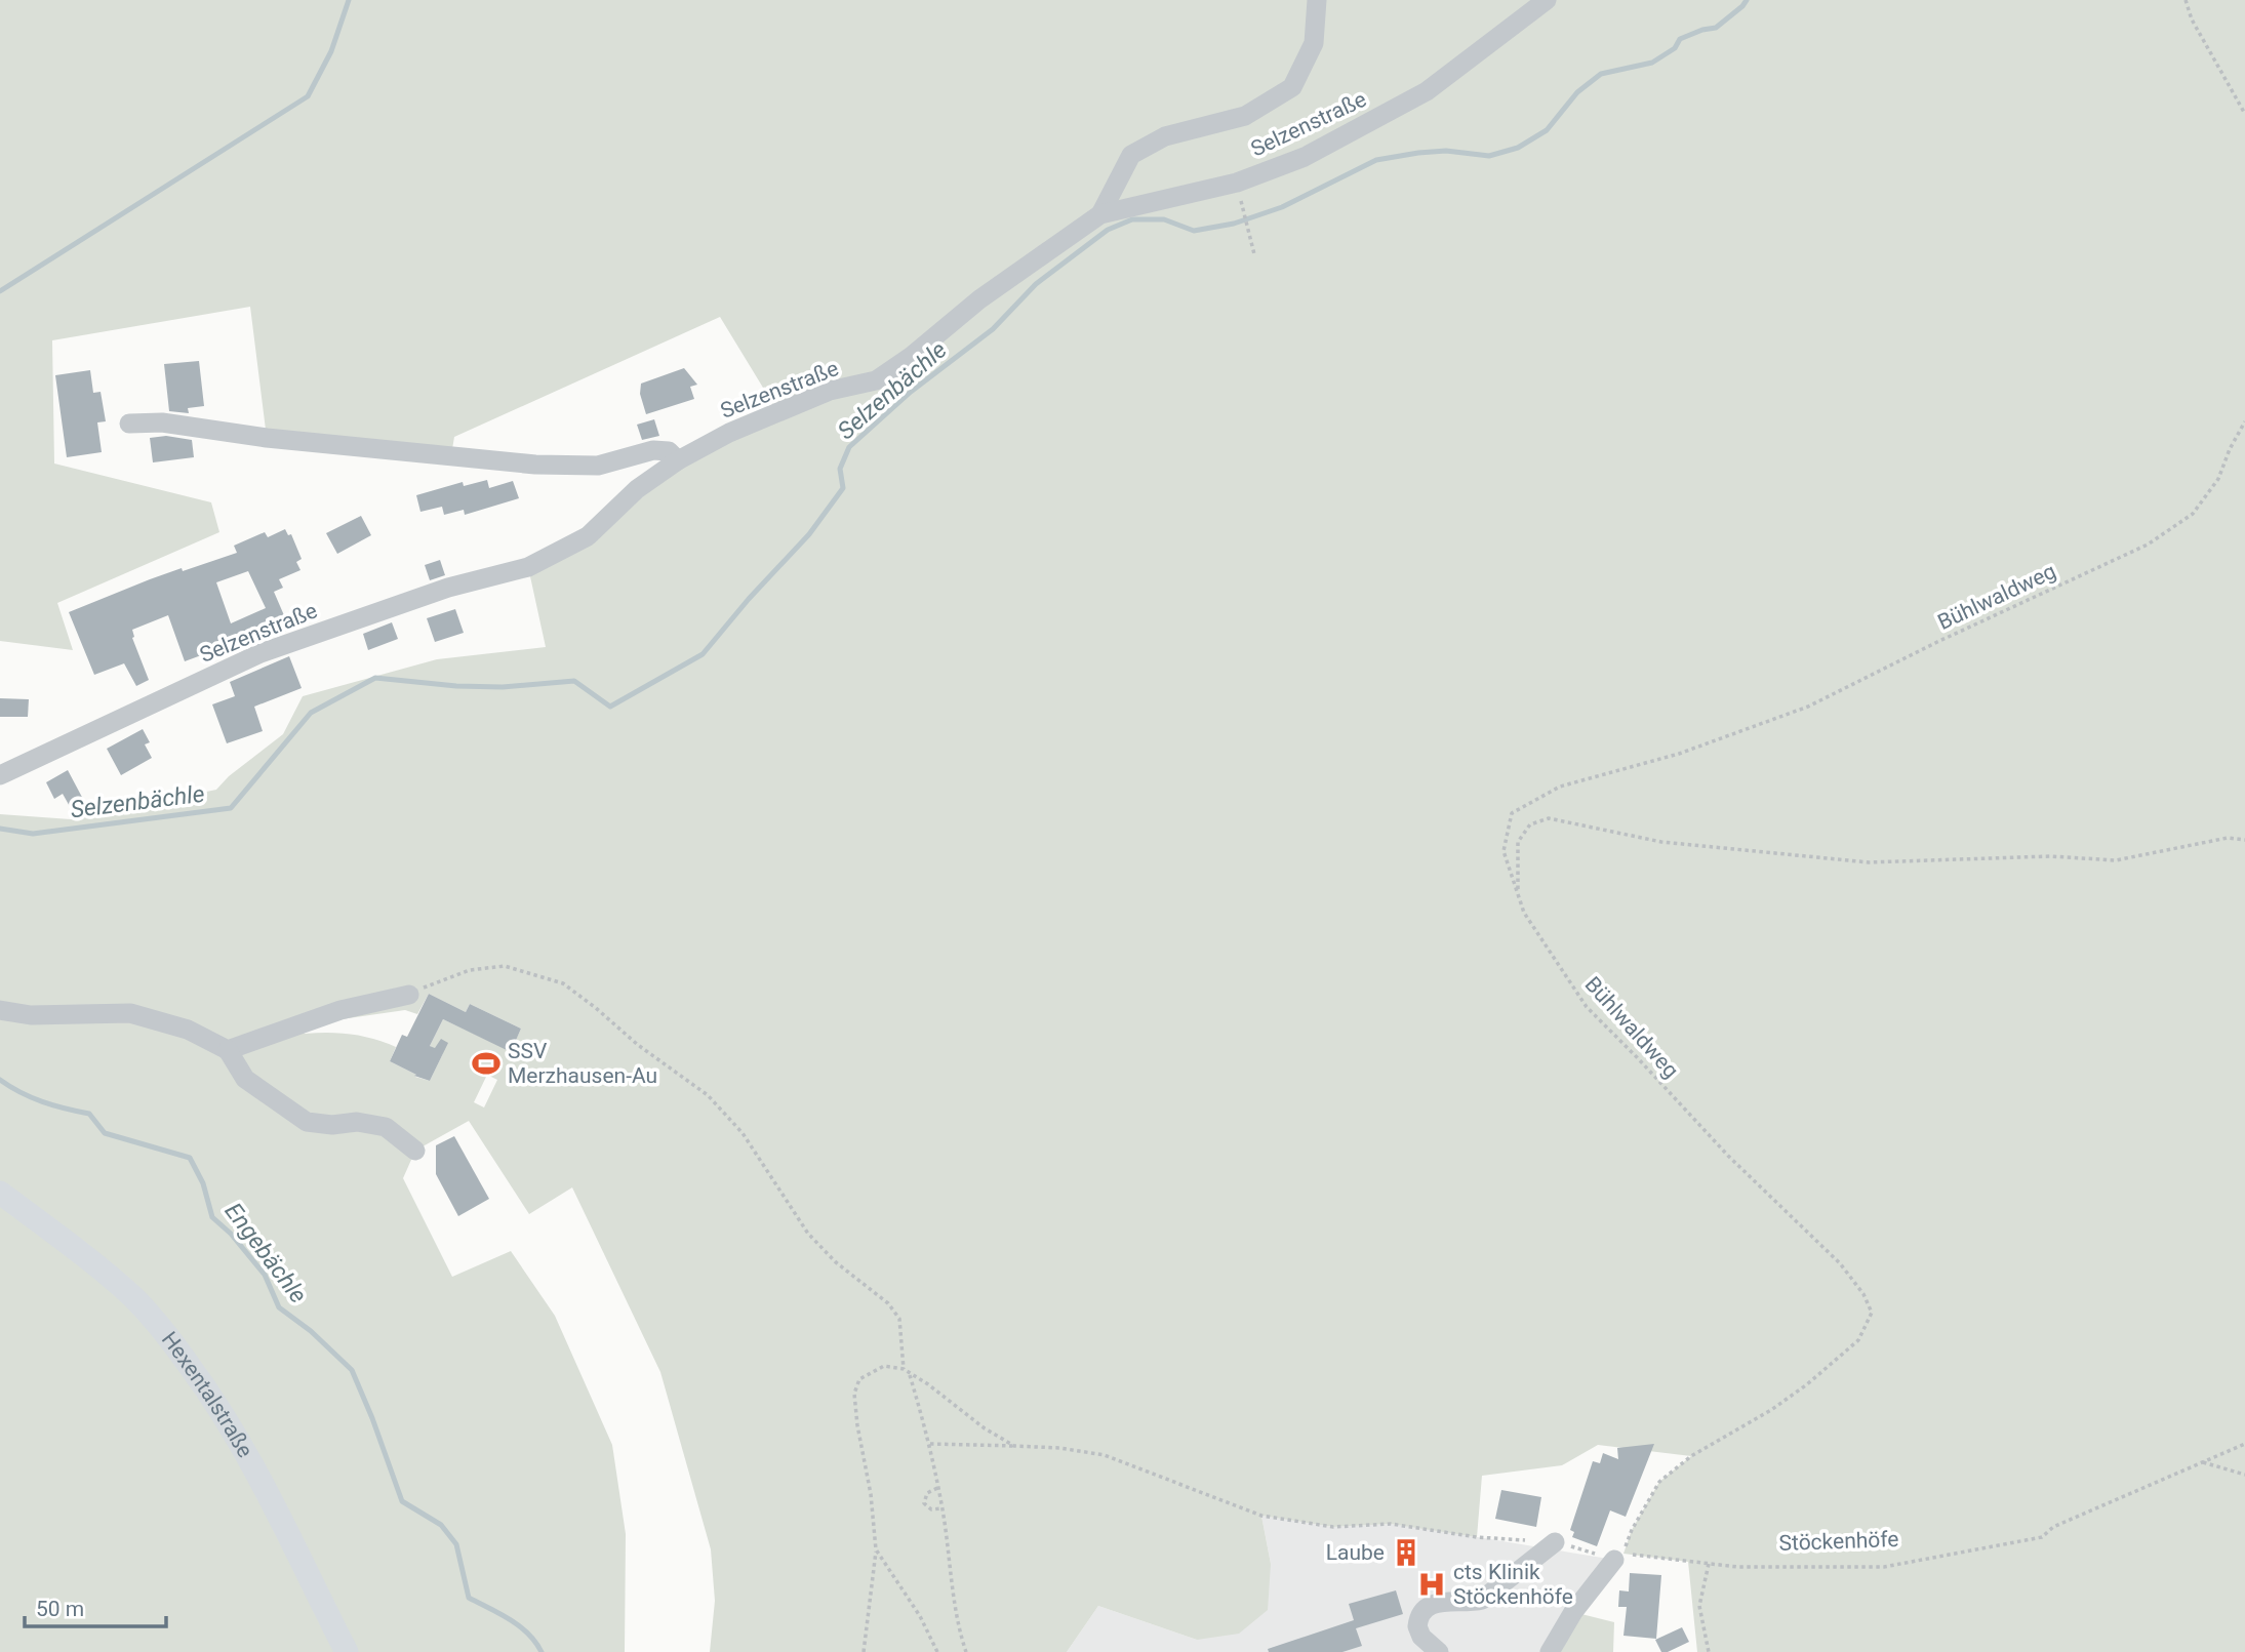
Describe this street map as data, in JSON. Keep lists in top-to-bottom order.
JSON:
{
  "streets": {
    "main road": ["Hexentalstraße"],
    "street": ["Selzenstraße"],
    "path": ["Bühlwaldweg", "Stöckenhöfe"]
  },
  "crossings": [
    ["Bühlwaldweg", "Stöckenhöfe"]
  ],
  "water": ["Selzenbächle", "Engebächle"],
  "places": {
    "sports": ["SSV Merzhausen-Au"],
    "building": ["Laube"],
    "hospital": ["cts Klinik Stöckenhöfe"]
  },
  "scale_bar": "50 m"
}
